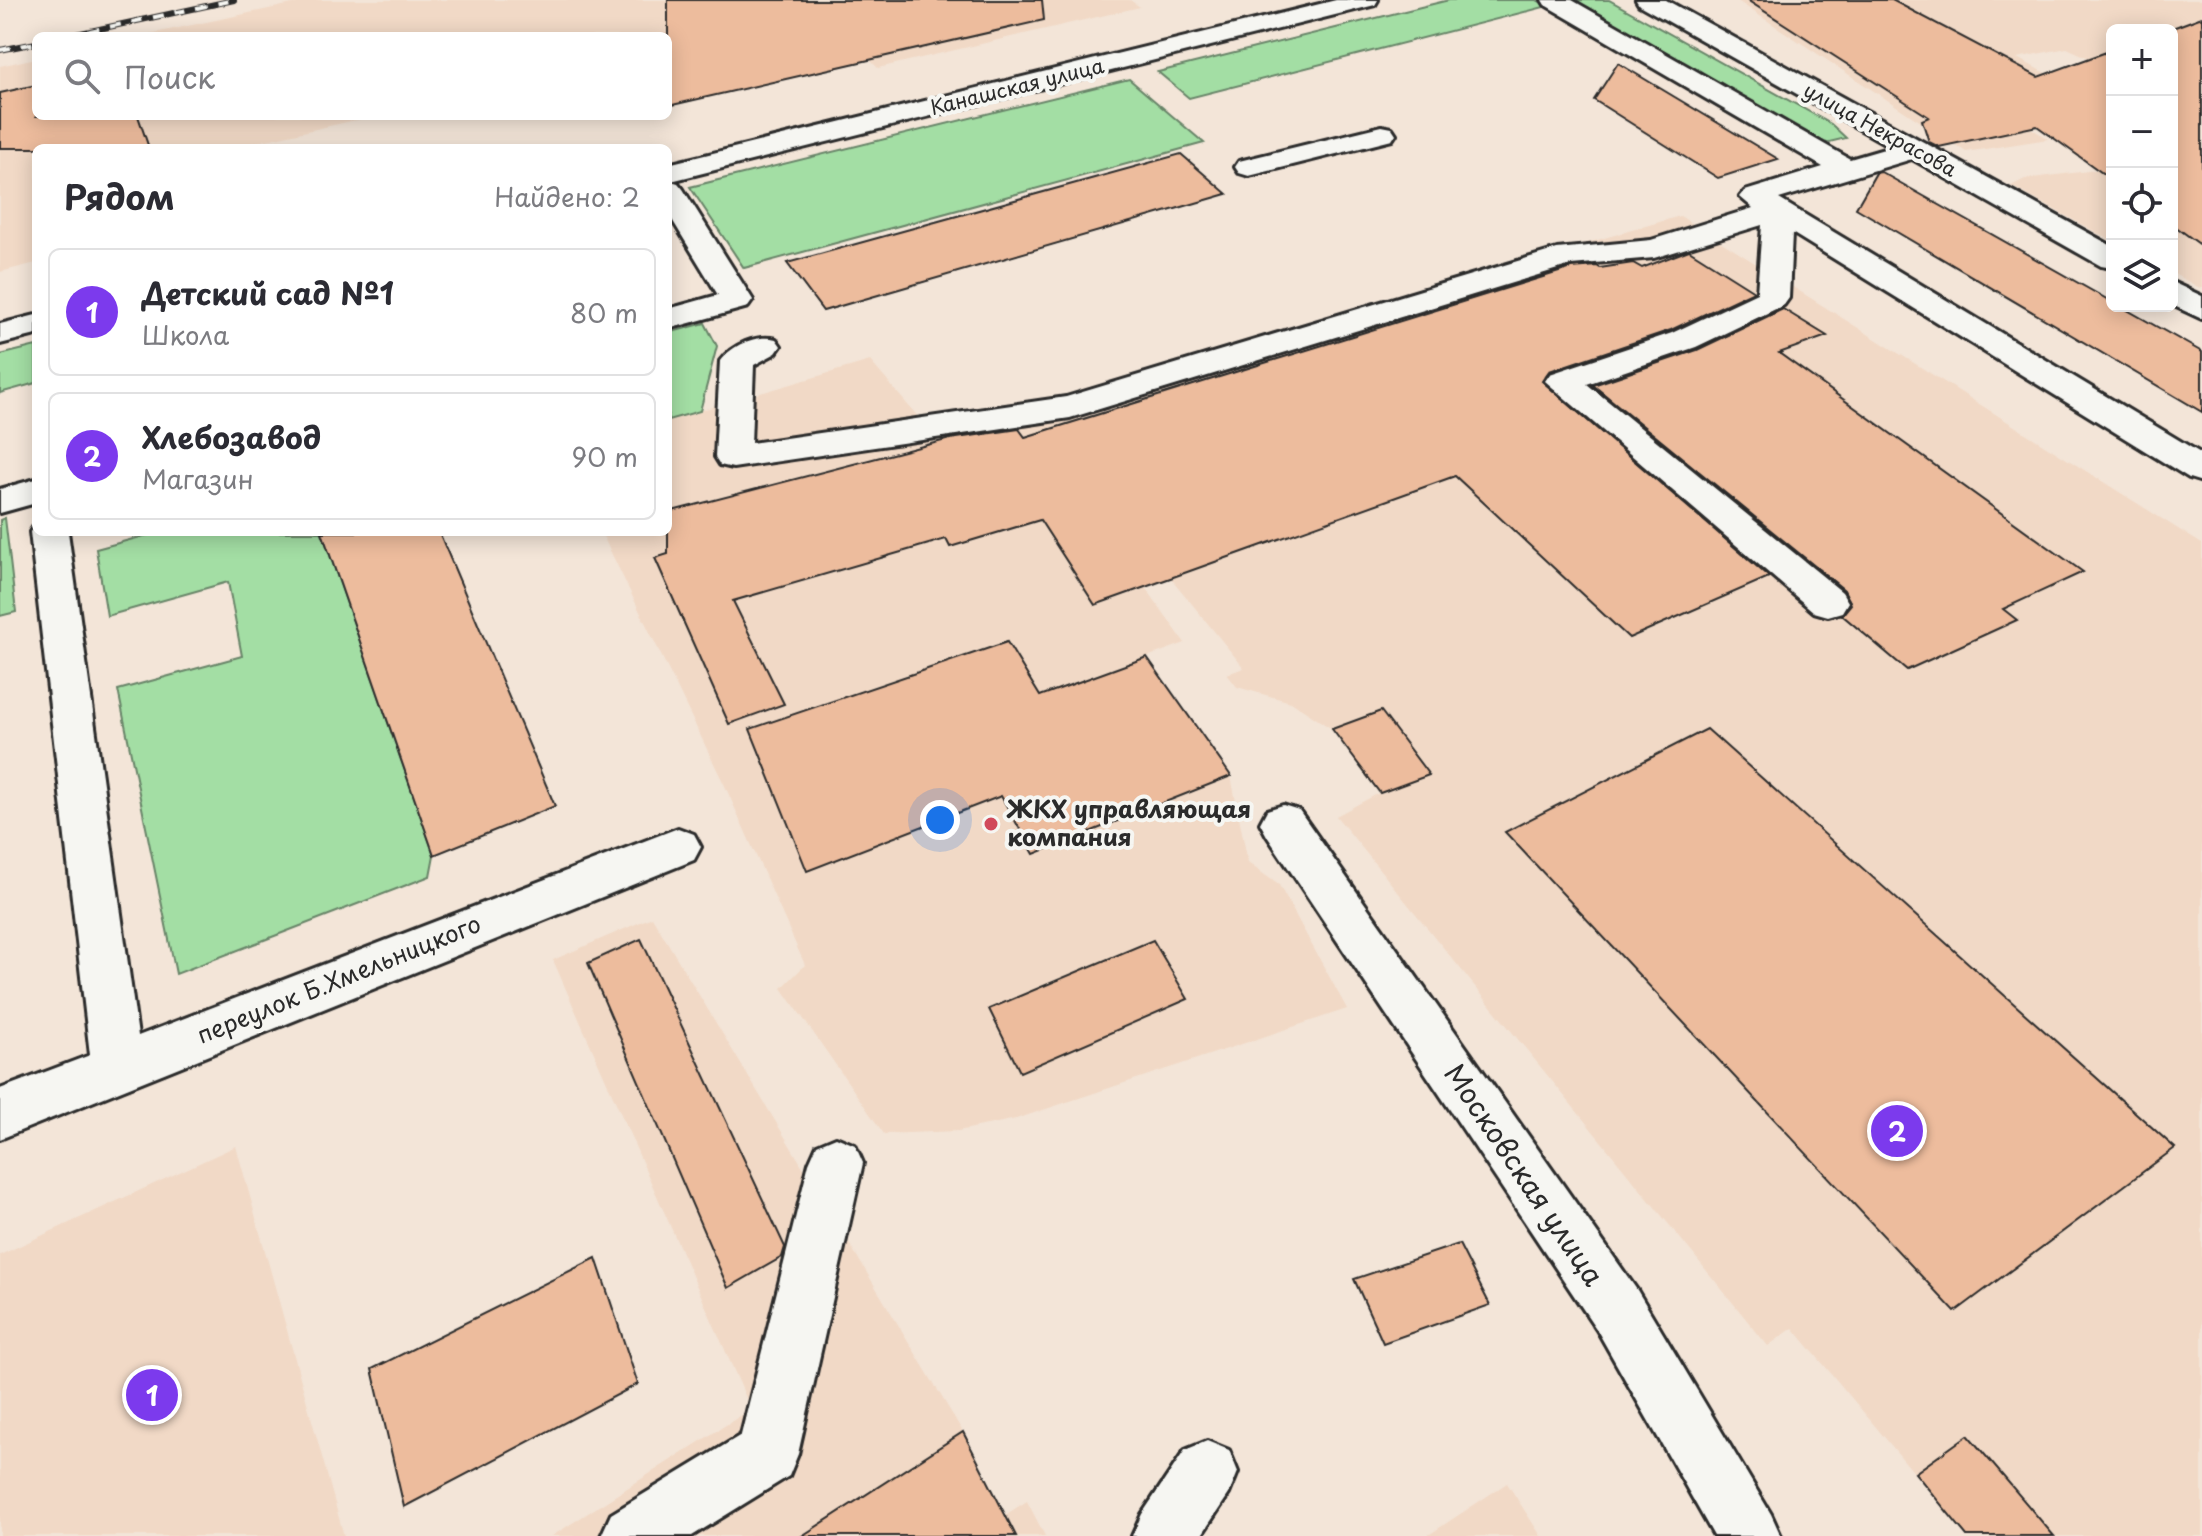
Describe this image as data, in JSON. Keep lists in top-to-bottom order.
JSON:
{
  "streets": {
    "street": [
      "Канашская улица",
      "улица Некрасова",
      "переулок Б.Хмельницкого",
      "Московская улица"
    ]
  },
  "places": ["ЖКХ управляющая компания"],
  "page": {
    "map_buttons": ["+", "−"],
    "search": "Поиск",
    "heading": ["Рядом", "Найдено: 2"],
    "list": [
      {
        "mark": "1",
        "name": "Детский сад №1",
        "note": "Школа",
        "value": "80 m"
      },
      {
        "mark": "2",
        "name": "Хлебозавод",
        "note": "Магазин",
        "value": "90 m"
      }
    ],
    "pins": ["2", "1"]
  }
}
